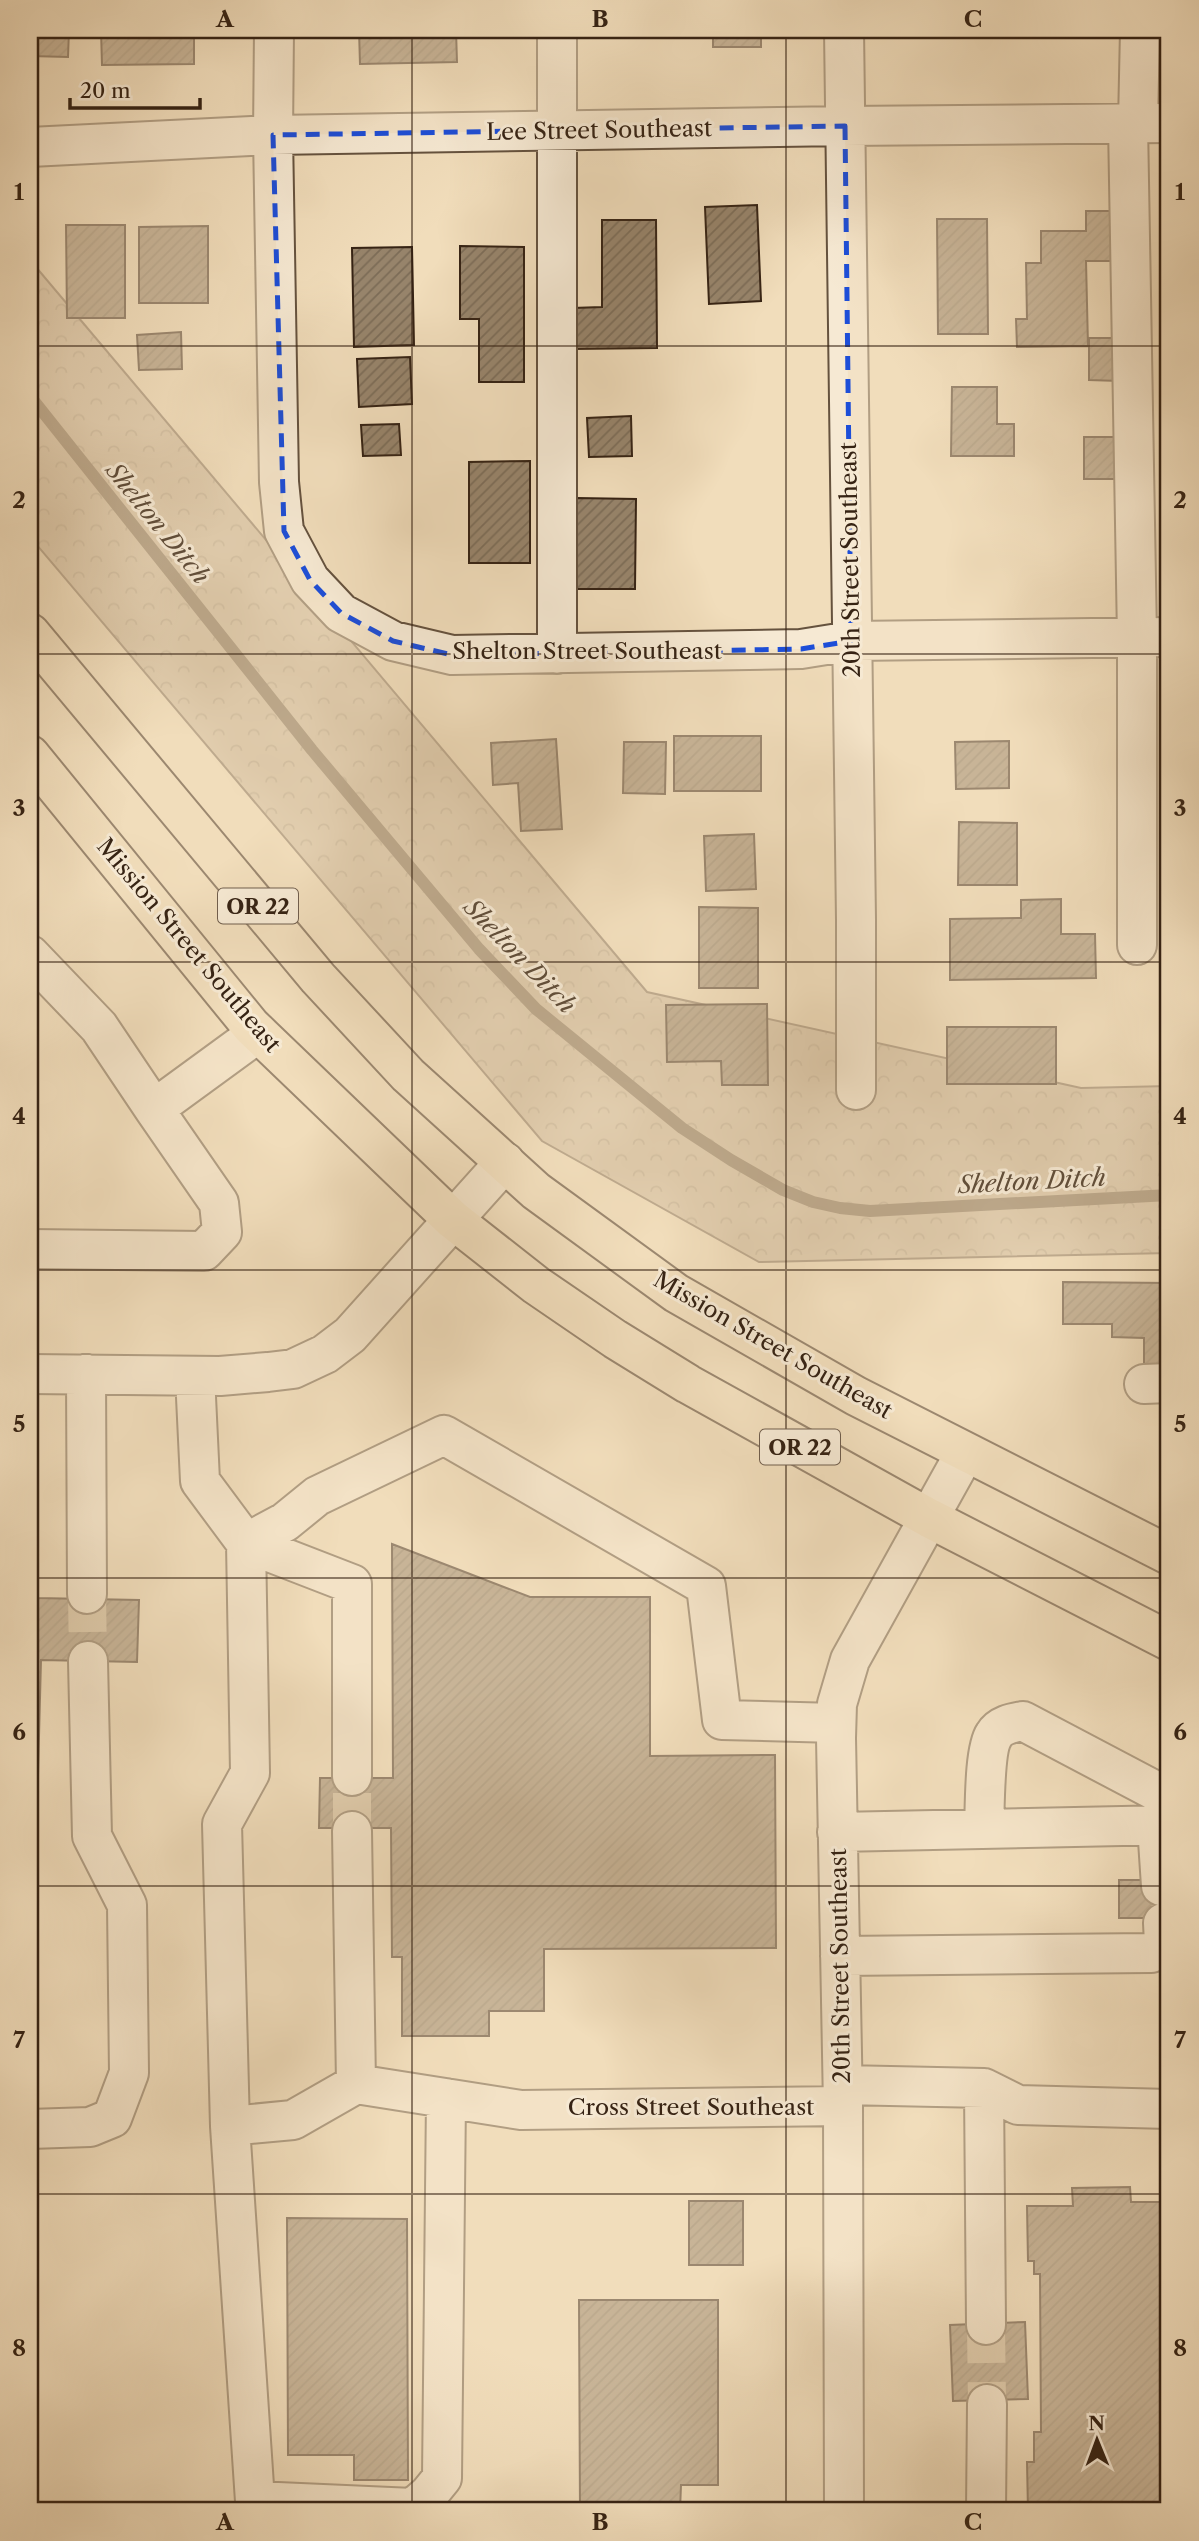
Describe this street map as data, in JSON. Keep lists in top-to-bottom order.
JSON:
{
  "streets": {
    "highway": ["OR 22", "Mission Street Southeast"],
    "street": [
      "Lee Street Southeast",
      "20th Street Southeast",
      "Shelton Street Southeast",
      "Cross Street Southeast"
    ]
  },
  "crossings": [
    ["Lee Street Southeast", "20th Street Southeast"],
    ["Lee Street Southeast", "Shelton Street Southeast"],
    ["20th Street Southeast", "Shelton Street Southeast"],
    ["20th Street Southeast", "Mission Street Southeast"],
    ["20th Street Southeast", "Cross Street Southeast"]
  ],
  "water": ["Shelton Ditch"],
  "scale_bar": "20 m",
  "north": "top",
  "grid": {
    "columns": ["A", "B", "C"],
    "rows": [
      "1",
      "2",
      "3",
      "4",
      "5",
      "6",
      "7",
      "8"
    ]
  }
}
